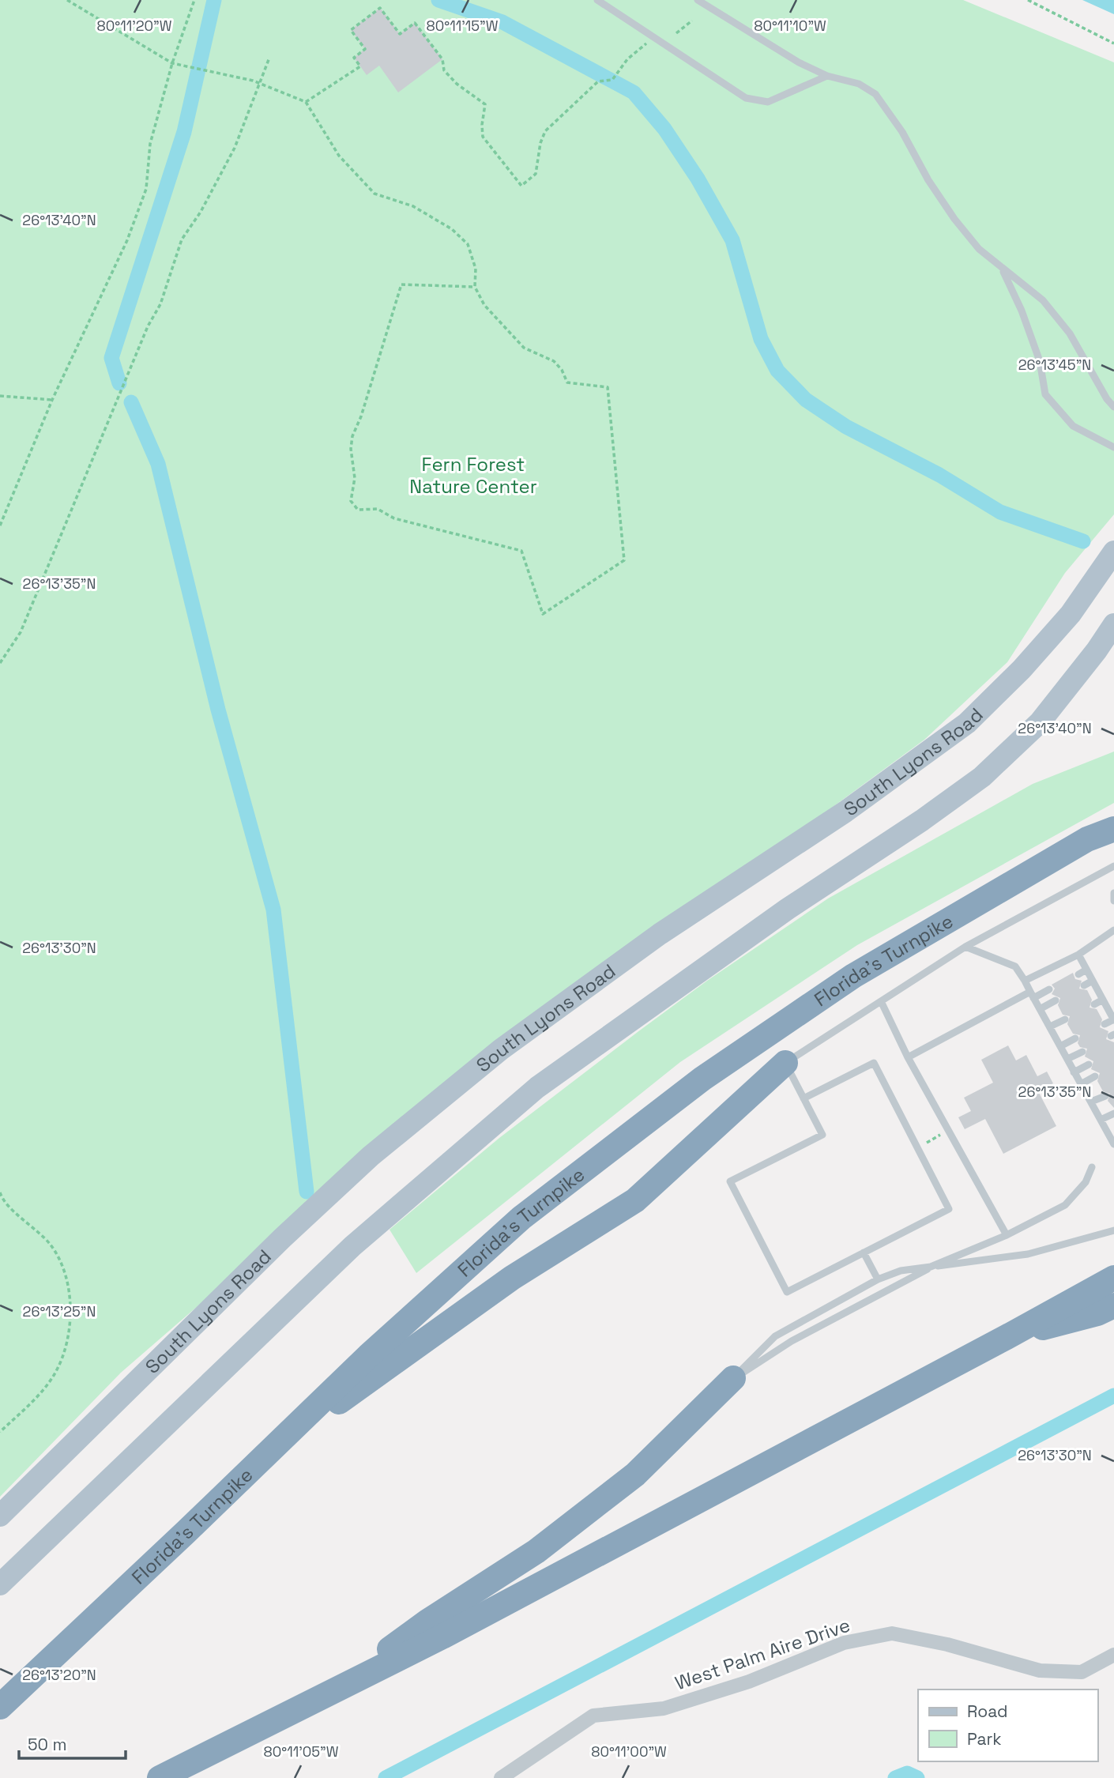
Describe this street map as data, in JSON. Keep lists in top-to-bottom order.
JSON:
{
  "streets": {
    "highway": ["Florida's Turnpike"],
    "main road": ["South Lyons Road"],
    "street": ["West Palm Aire Drive"]
  },
  "parks": ["Fern Forest Nature Center"],
  "legend": ["Road", "Park"],
  "scale_bar": "50 m",
  "coordinates": [
    "80°11'20\"W",
    "80°11'15\"W",
    "80°11'10\"W",
    "26°13'40\"N",
    "26°13'45\"N",
    "26°13'35\"N",
    "26°13'30\"N",
    "26°13'25\"N",
    "26°13'20\"N",
    "80°11'05\"W",
    "80°11'00\"W"
  ]
}
